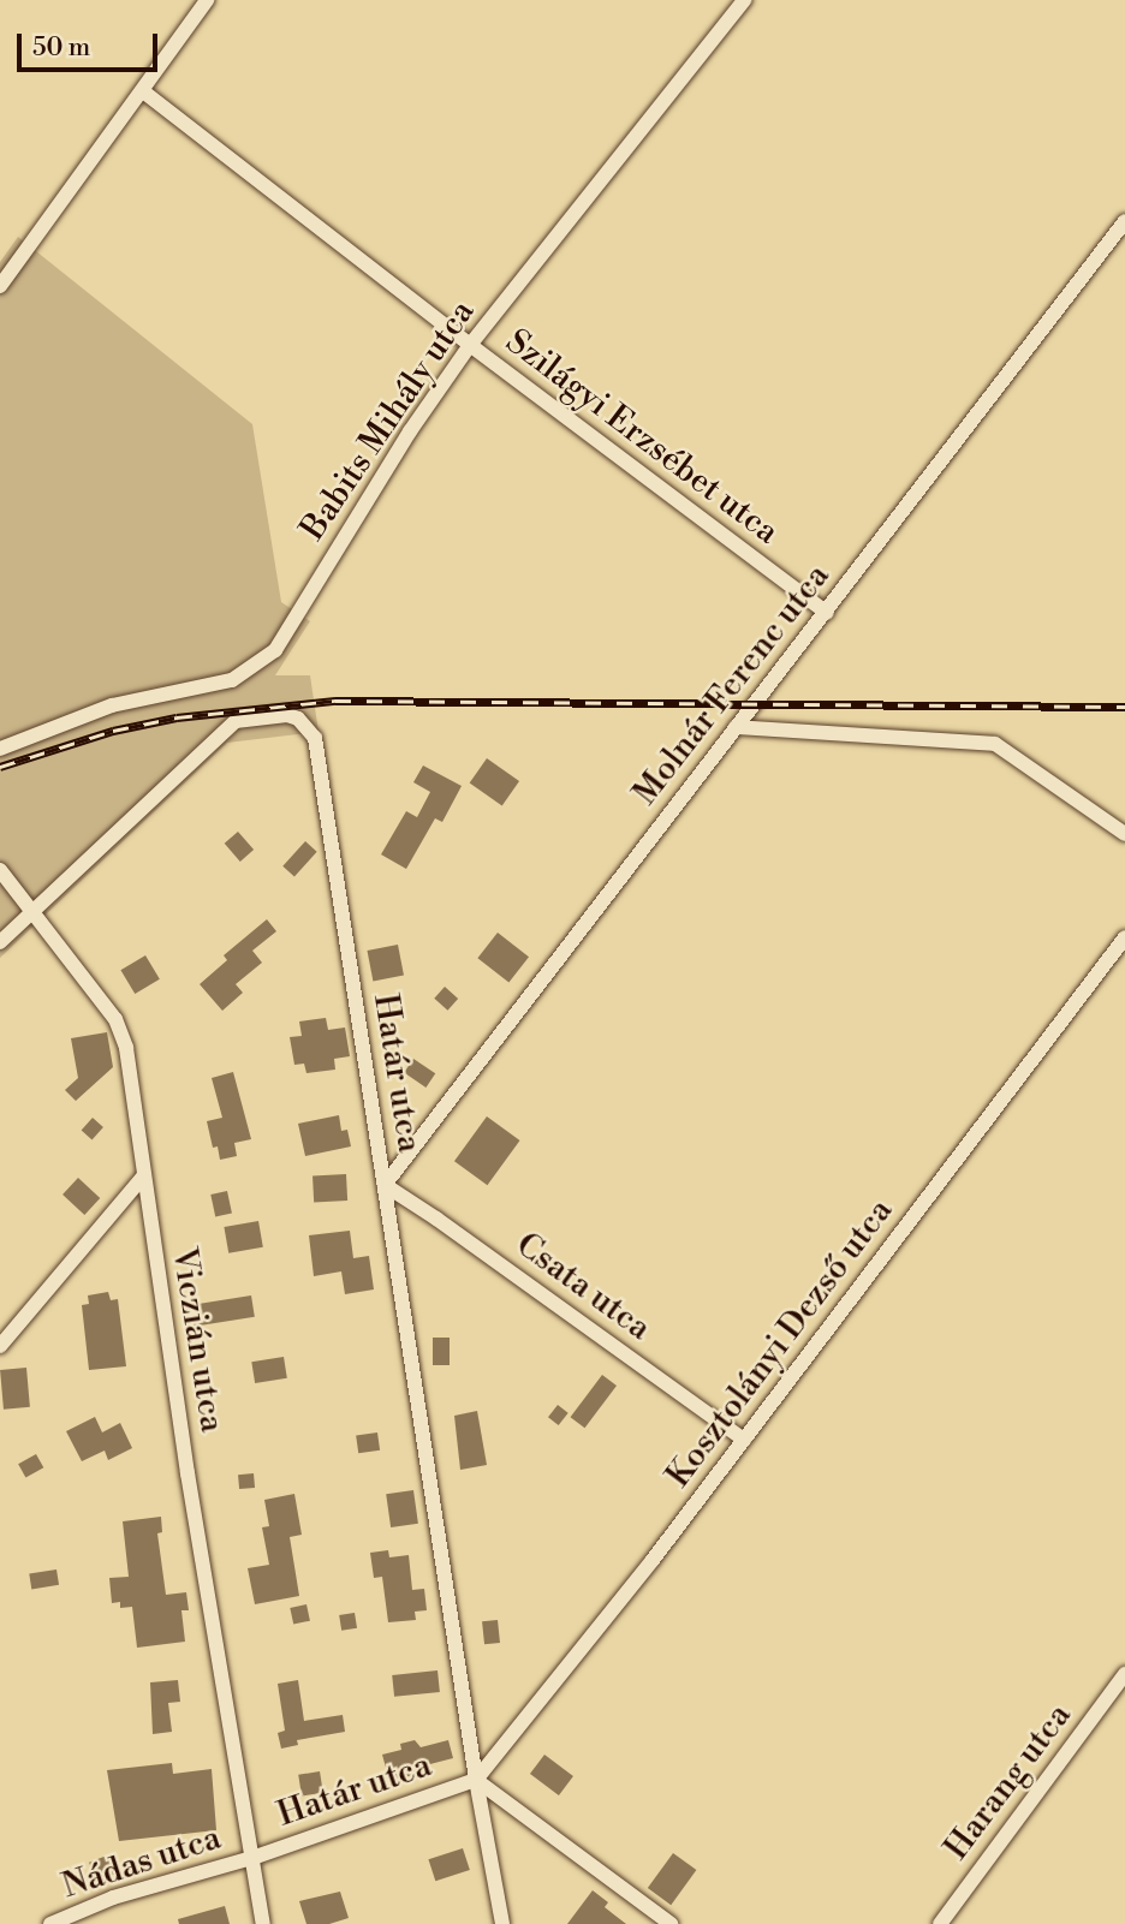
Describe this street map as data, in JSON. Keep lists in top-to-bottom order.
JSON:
{
  "streets": {
    "street": [
      "Babits Mihály utca",
      "Szilágyi Erzsébet utca",
      "Molnár Ferenc utca",
      "Határ utca",
      "Csata utca",
      "Viczián utca",
      "Kosztolányi Dezső utca",
      "Harang utca",
      "Nádas utca"
    ]
  },
  "crossings": [
    ["Babits Mihály utca", "Szilágyi Erzsébet utca"],
    ["Szilágyi Erzsébet utca", "Molnár Ferenc utca"],
    ["Molnár Ferenc utca", "Határ utca"],
    ["Molnár Ferenc utca", "Csata utca"],
    ["Határ utca", "Csata utca"],
    ["Határ utca", "Viczián utca"],
    ["Határ utca", "Kosztolányi Dezső utca"],
    ["Határ utca", "Nádas utca"],
    ["Csata utca", "Kosztolányi Dezső utca"],
    ["Viczián utca", "Nádas utca"]
  ],
  "scale_bar": "50 m"
}
